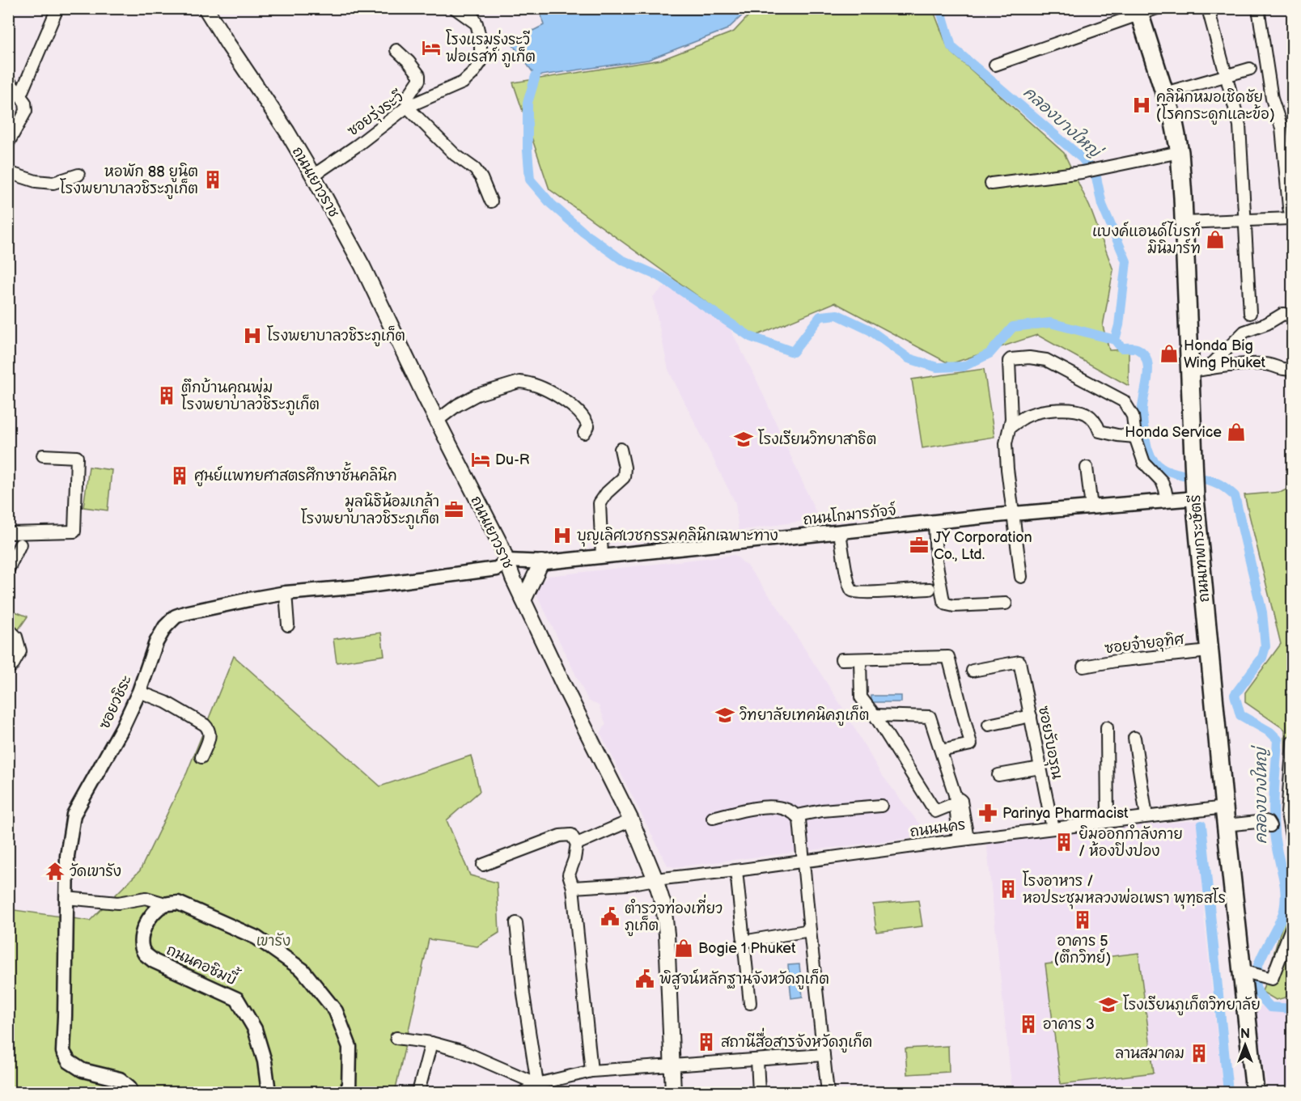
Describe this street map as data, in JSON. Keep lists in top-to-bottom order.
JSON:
{
  "streets": {
    "main road": ["ถนนเยาวราช", "ถนนเทพกระษัตรี"],
    "street": [
      "ซอยรุ่งระวี",
      "ถนนโกมารภัจจ์",
      "ซอยจ๋ายอุทิศ",
      "ซอยวชิระ",
      "ซอยรับอรุณ",
      "ถนนนคร",
      "ถนนคอซิมบี้"
    ]
  },
  "crossings": [
    ["ซอยรุ่งระวี", "ถนนเยาวราช"],
    ["ถนนเยาวราช", "ถนนโกมารภัจจ์"],
    ["ถนนเยาวราช", "ซอยวชิระ"],
    ["ถนนเยาวราช", "ถนนนคร"],
    ["ถนนโกมารภัจจ์", "ถนนเทพกระษัตรี"],
    ["ถนนโกมารภัจจ์", "ซอยวชิระ"],
    ["ถนนเทพกระษัตรี", "ซอยจ๋ายอุทิศ"],
    ["ถนนเทพกระษัตรี", "ถนนนคร"],
    ["ซอยรับอรุณ", "ถนนนคร"]
  ],
  "water": ["คลองบางใหญ่"],
  "parks": ["เขารัง"],
  "places": {
    "hotel": ["โรงแรมรุ่งระวี ฟอเรสท์ ภูเก็ต", "Du-R"],
    "hospital": ["คลินิกหมอเชิดชัย (โรคกระดูกและข้อ)", "โรงพยาบาลวชิระภูเก็ต", "บุญเลิศเวชกรรมคลินิกเฉพาะทาง"],
    "building": [
      "หอพัก 88 ยูนิต โรงพยาบาลวชิระภูเก็ต",
      "ตึกบ้านคุณพุ่ม โรงพยาบาลวชิระภูเก็ต",
      "ศูนย์แพทยศาสตรศึกษาชั้นคลินิก",
      "ยิมออกกำลังกาย / ห้องปิงปอง",
      "โรงอาหาร / หอประชุมหลวงพ่อเพรา พุทฺธสโร",
      "อาคาร 5 (ตึกวิทย์)",
      "อาคาร 3",
      "สถานีสื่อสารจังหวัดภูเก็ต",
      "ลานสมาคม"
    ],
    "shop": [
      "แบงค์แอนด์ไบรท์ มินิมาร์ท",
      "Honda Big Wing Phuket",
      "Honda Service",
      "Bogie 1 Phuket"
    ],
    "school or university": ["โรงเรียนวิทยาสาธิต", "วิทยาลัยเทคนิคภูเก็ต", "โรงเรียนภูเก็ตวิทยาลัย"],
    "office": ["มูลนิธิน้อมเกล้า โรงพยาบาลวชิระภูเก็ต", "JY Corporation Co., Ltd."],
    "pharmacy": ["Parinya Pharmacist"],
    "temple": ["วัดเขารัง"],
    "public building": ["ตำรวจท่องเที่ยว ภูเก็ต", "พิสูจน์หลักฐานจังหวัดภูเก็ต"]
  },
  "north": "top"
}
